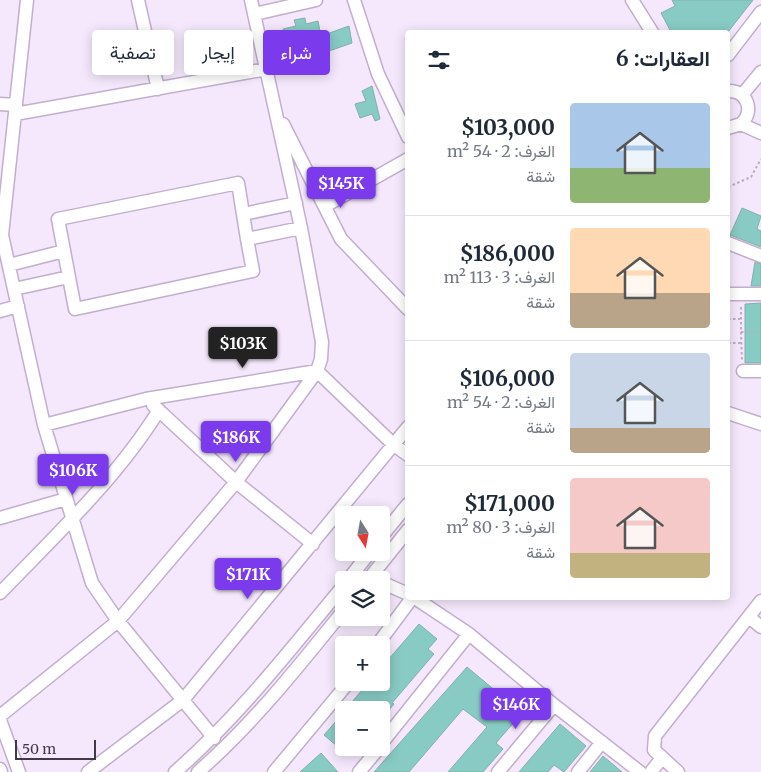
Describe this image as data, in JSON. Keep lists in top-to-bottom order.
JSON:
{
  "scale_bar": "50 m",
  "north": "bottom",
  "page": {
    "chip": ["شراء", "إيجار", "تصفية"],
    "heading": "العقارات: 6",
    "list": [
      {
        "name": "$103,000",
        "note": "الغرف: 2 · 54 m² · شقة"
      },
      {
        "name": "$186,000",
        "note": "الغرف: 3 · 113 m² · شقة"
      },
      {
        "name": "$106,000",
        "note": "الغرف: 2 · 54 m² · شقة"
      },
      {
        "name": "$171,000",
        "note": "الغرف: 3 · 80 m² · شقة"
      }
    ],
    "price": [
      "$145K",
      "$103K",
      "$186K",
      "$106K",
      "$171K",
      "$146K"
    ],
    "map_buttons": ["+", "−"],
    "scale": "50 m"
  }
}
